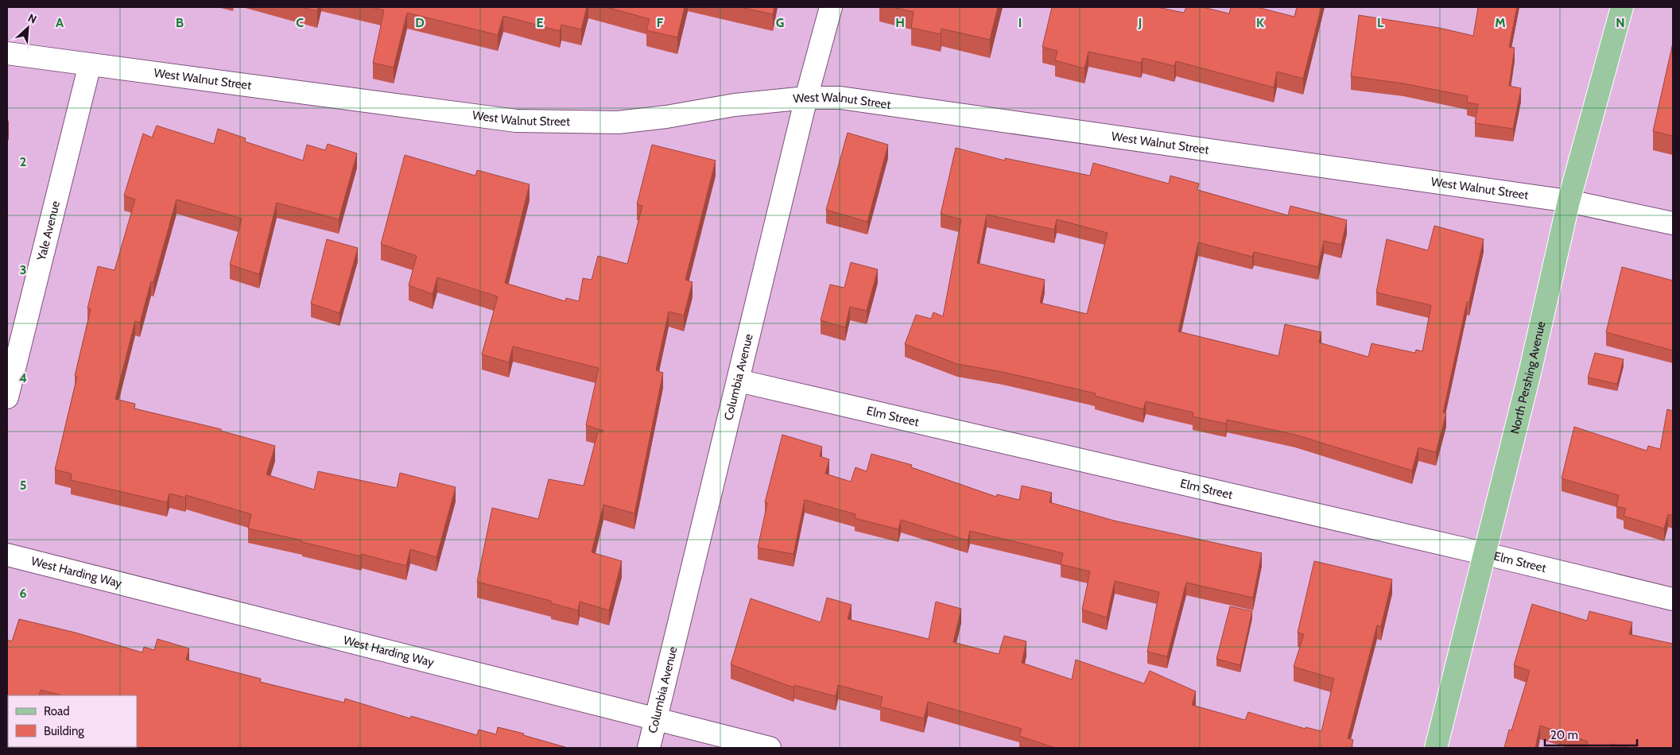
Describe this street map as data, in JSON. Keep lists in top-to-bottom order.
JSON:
{
  "streets": {
    "main road": ["North Pershing Avenue"],
    "street": [
      "West Walnut Street",
      "Yale Avenue",
      "Columbia Avenue",
      "Elm Street",
      "West Harding Way"
    ]
  },
  "crossings": [
    ["West Walnut Street", "Yale Avenue"],
    ["West Walnut Street", "Columbia Avenue"],
    ["West Walnut Street", "North Pershing Avenue"],
    ["Columbia Avenue", "Elm Street"],
    ["Columbia Avenue", "West Harding Way"],
    ["North Pershing Avenue", "Elm Street"]
  ],
  "legend": ["Road", "Building"],
  "scale_bar": "20 m",
  "north": "top right",
  "grid": {
    "columns": [
      "A",
      "B",
      "C",
      "D",
      "E",
      "F",
      "G",
      "H",
      "I",
      "J",
      "K",
      "L",
      "M",
      "N"
    ],
    "rows": [
      "2",
      "3",
      "4",
      "5",
      "6"
    ]
  }
}
